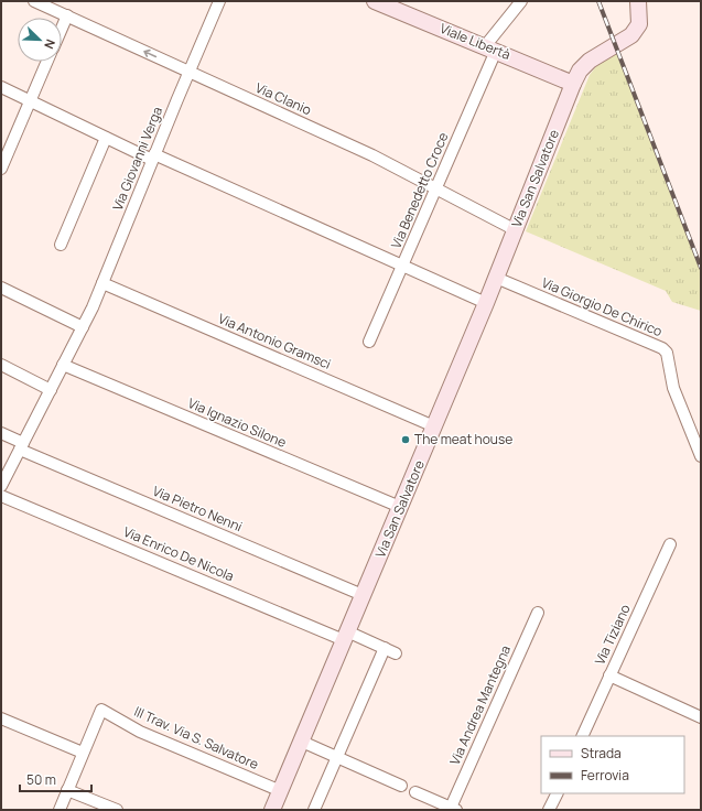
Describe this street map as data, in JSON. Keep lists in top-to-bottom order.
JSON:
{
  "streets": {
    "street": [
      "Viale Libertà",
      "Via Clanio",
      "Via Giovanni Verga",
      "Via San Salvatore",
      "Via Benedetto Croce",
      "Via Giorgio De Chirico",
      "Via Antonio Gramsci",
      "Via Ignazio Silone",
      "Via Pietro Nenni",
      "Via Enrico De Nicola",
      "Via Tiziano",
      "Via Andrea Mantegna",
      "III Trav. Via S. Salvatore"
    ]
  },
  "crossings": [
    ["Viale Libertà", "Via San Salvatore"],
    ["Viale Libertà", "Via Benedetto Croce"],
    ["Via Clanio", "Via Giovanni Verga"],
    ["Via Clanio", "Via San Salvatore"],
    ["Via Clanio", "Via Benedetto Croce"],
    ["Via Giovanni Verga", "Via Antonio Gramsci"],
    ["Via Giovanni Verga", "Via Ignazio Silone"],
    ["Via Giovanni Verga", "Via Pietro Nenni"],
    ["Via San Salvatore", "Via Giorgio De Chirico"],
    ["Via San Salvatore", "Via Antonio Gramsci"],
    ["Via San Salvatore", "Via Ignazio Silone"],
    ["Via San Salvatore", "Via Pietro Nenni"],
    ["Via San Salvatore", "Via Enrico De Nicola"],
    ["Via San Salvatore", "III Trav. Via S. Salvatore"]
  ],
  "places": ["The meat house"],
  "legend": ["Strada", "Ferrovia"],
  "scale_bar": "50 m",
  "north": "bottom right"
}
